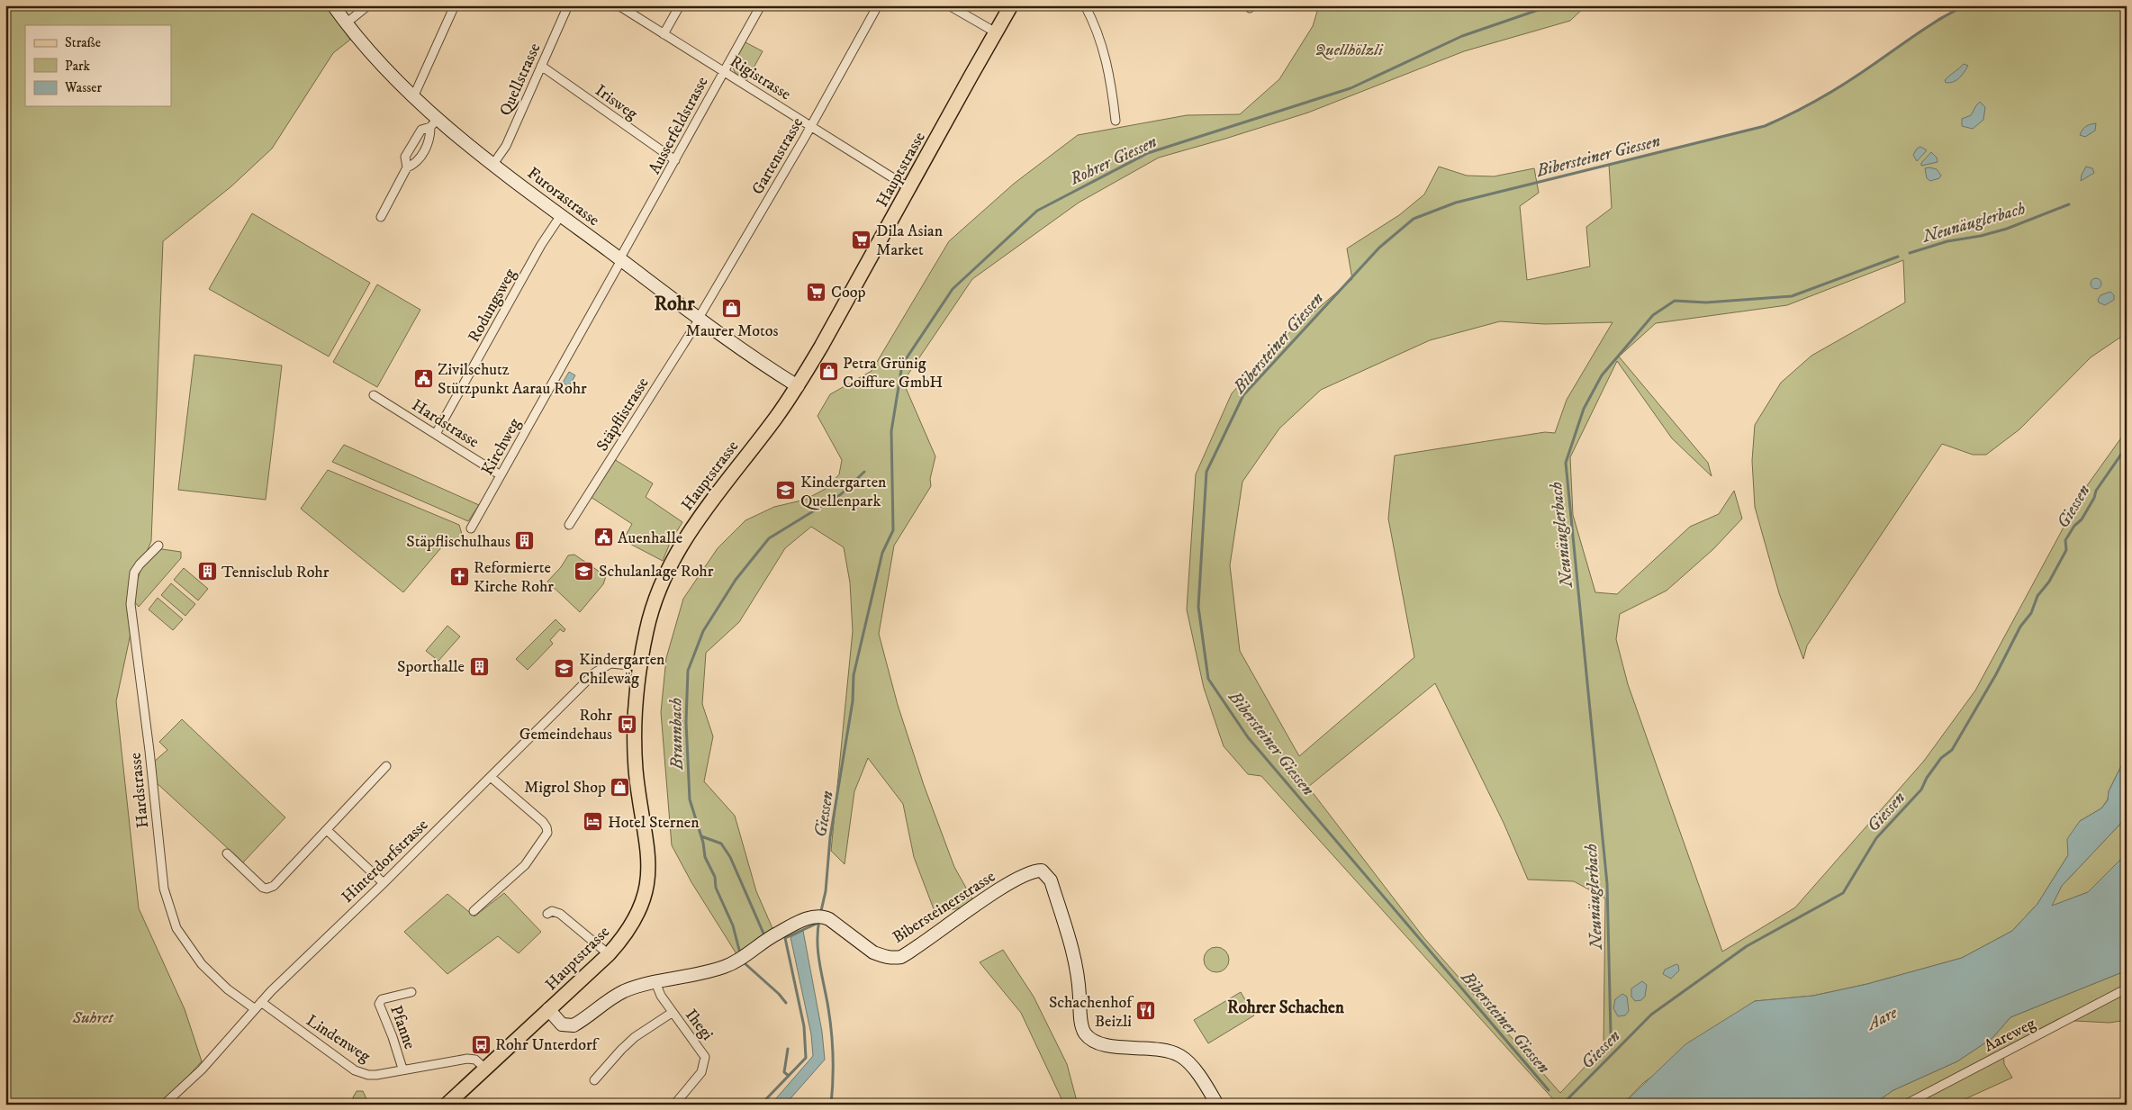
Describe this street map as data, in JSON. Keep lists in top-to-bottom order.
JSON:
{
  "streets": {
    "main road": ["Hauptstrasse"],
    "street": [
      "Rigistrasse",
      "Quellstrasse",
      "Irisweg",
      "Ausserfeldstrasse",
      "Gartenstrasse",
      "Furorastrasse",
      "Rodungsweg",
      "Stäpflistrasse",
      "Hardstrasse",
      "Kirchweg",
      "Hinterdorfstrasse",
      "Bibersteinerstrasse",
      "Ihegi",
      "Pfanne",
      "Aareweg",
      "Lindenweg"
    ]
  },
  "crossings": [
    ["Rigistrasse", "Ausserfeldstrasse"],
    ["Rigistrasse", "Gartenstrasse"],
    ["Rigistrasse", "Hauptstrasse"],
    ["Quellstrasse", "Irisweg"],
    ["Quellstrasse", "Furorastrasse"],
    ["Irisweg", "Ausserfeldstrasse"],
    ["Ausserfeldstrasse", "Furorastrasse"],
    ["Ausserfeldstrasse", "Kirchweg"],
    ["Gartenstrasse", "Furorastrasse"],
    ["Gartenstrasse", "Stäpflistrasse"],
    ["Hauptstrasse", "Furorastrasse"],
    ["Hauptstrasse", "Hinterdorfstrasse"],
    ["Hauptstrasse", "Bibersteinerstrasse"],
    ["Hauptstrasse", "Lindenweg"],
    ["Furorastrasse", "Rodungsweg"],
    ["Furorastrasse", "Stäpflistrasse"],
    ["Furorastrasse", "Kirchweg"],
    ["Rodungsweg", "Hardstrasse"],
    ["Hardstrasse", "Kirchweg"],
    ["Hardstrasse", "Hinterdorfstrasse"],
    ["Hinterdorfstrasse", "Lindenweg"],
    ["Bibersteinerstrasse", "Ihegi"],
    ["Pfanne", "Lindenweg"]
  ],
  "districts": ["Rohr", "Rohrer Schachen"],
  "water": [
    "Bibersteiner Giessen",
    "Rohrer Giessen",
    "Neunäuglerbach",
    "Giessen",
    "Brunnbach",
    "Aare"
  ],
  "parks": ["Quellhölzli", "Suhret"],
  "places": {
    "supermarket": ["Dila Asian Market", "Coop"],
    "shop": ["Maurer Motos", "Petra Grünig Coiffure GmbH", "Migrol Shop"],
    "public building": ["Zivilschutz Stützpunkt Aarau Rohr", "Auenhalle"],
    "school or university": ["Kindergarten Quellenpark", "Schulanlage Rohr", "Kindergarten Chilewäg"],
    "building": ["Stäpflischulhaus", "Tennisclub Rohr", "Sporthalle"],
    "church": ["Reformierte Kirche Rohr"],
    "bus stop": ["Rohr Gemeindehaus", "Rohr Unterdorf"],
    "hotel": ["Hotel Sternen"],
    "restaurant": ["Schachenhof Beizli"]
  },
  "legend": ["Straße", "Park", "Wasser"]
}
